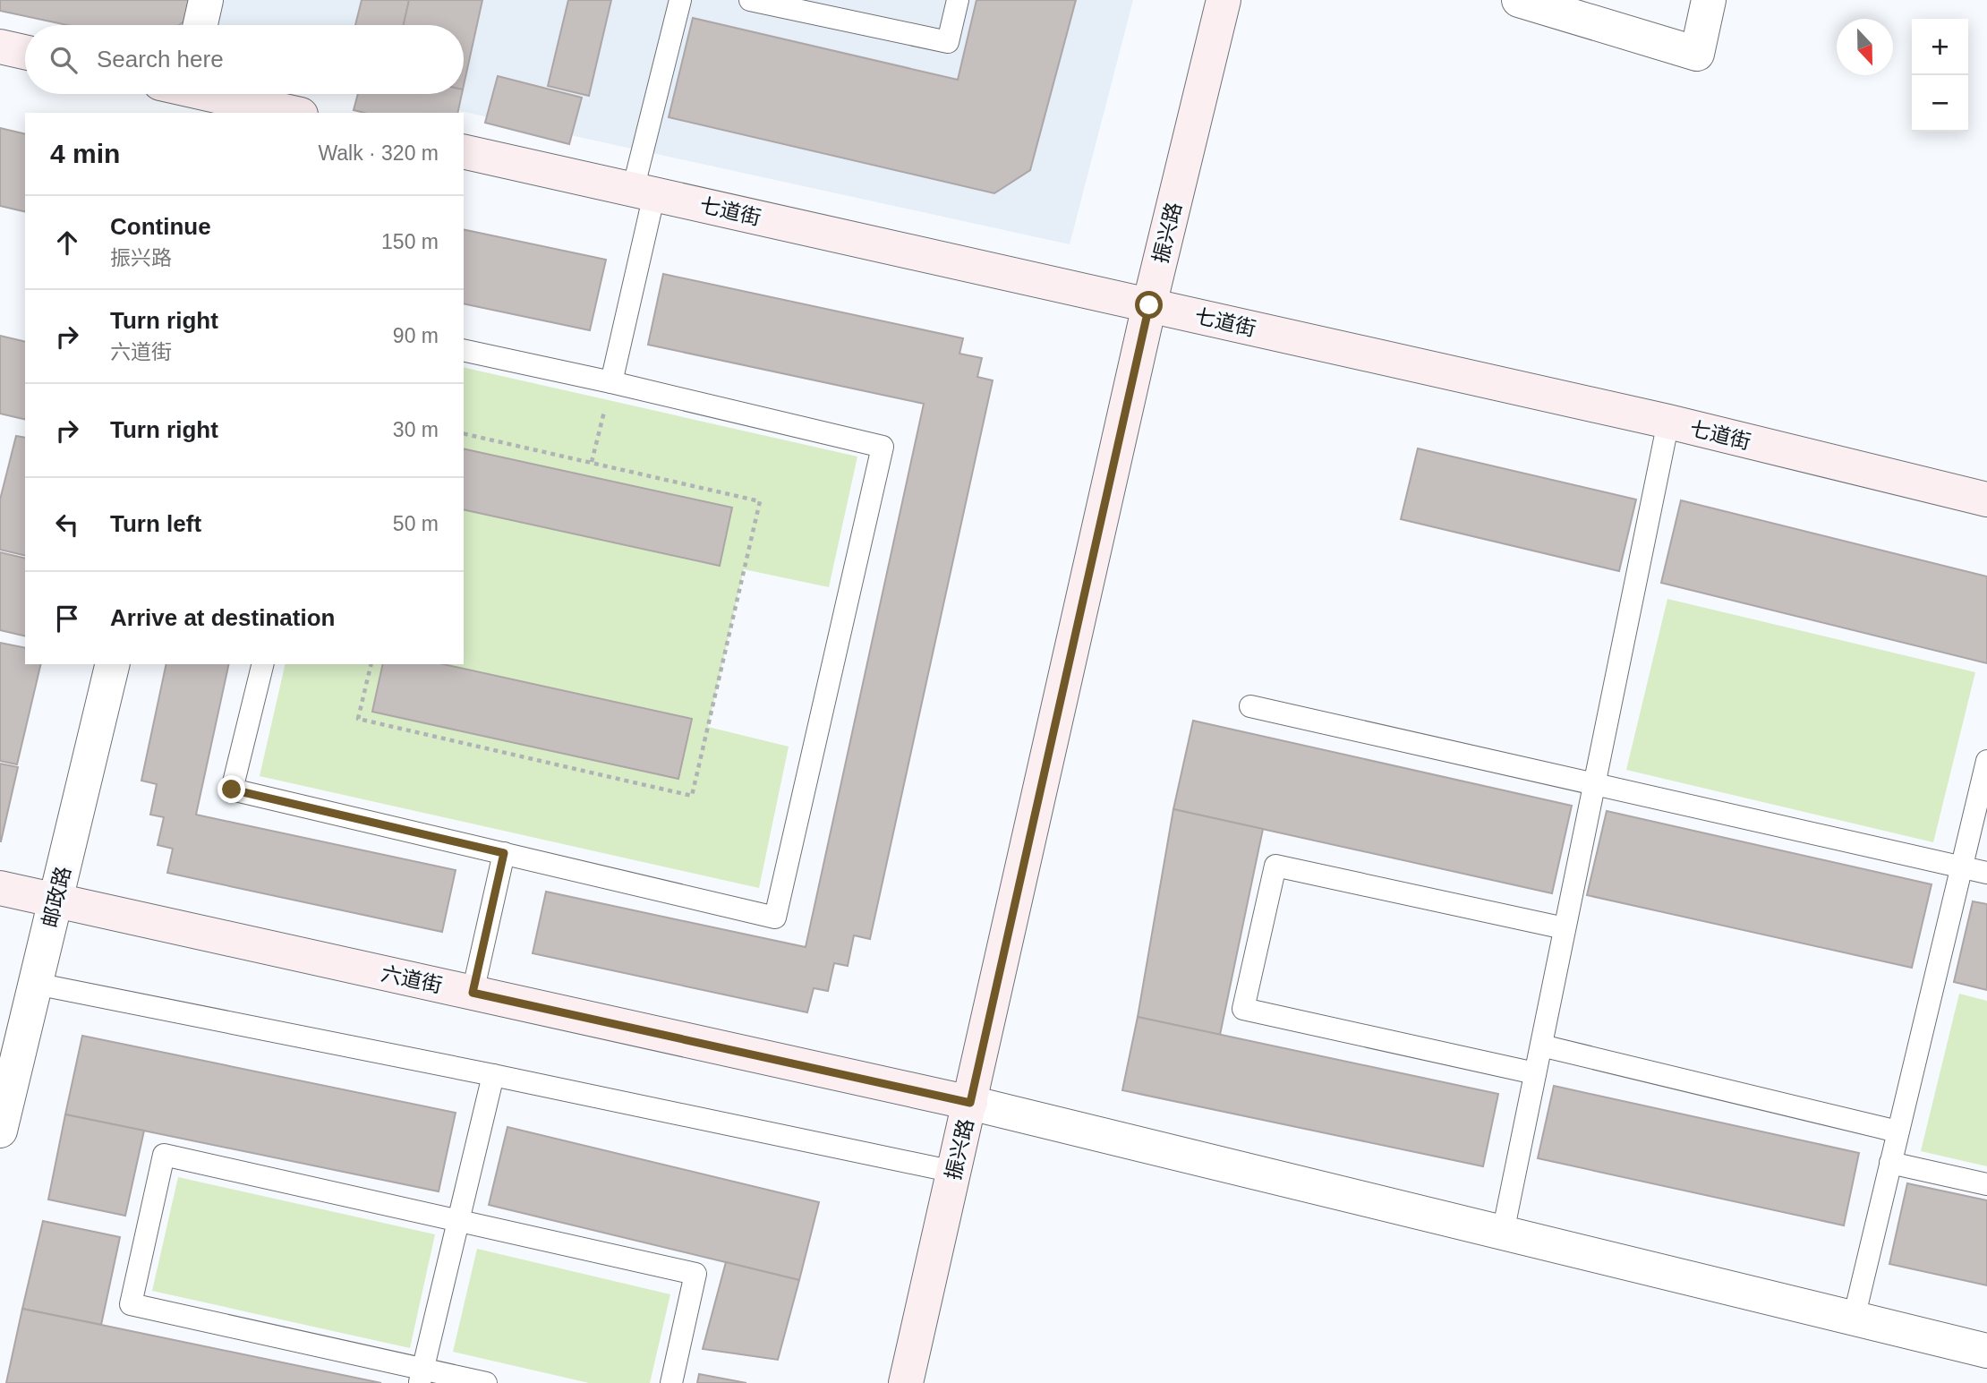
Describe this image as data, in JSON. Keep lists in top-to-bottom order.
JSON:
{
  "streets": {
    "street": [
      "七道街",
      "振兴路",
      "邮政路",
      "六道街"
    ]
  },
  "crossings": [
    ["七道街", "振兴路"],
    ["振兴路", "六道街"],
    ["邮政路", "六道街"]
  ],
  "north": "bottom",
  "page": {
    "map_buttons": ["+", "−"],
    "search": "Search here",
    "heading": ["4 min", "Walk · 320 m"],
    "list": [
      ["Continue", "振兴路", "150 m"],
      ["Turn right", "六道街", "90 m"],
      ["Turn right", "30 m"],
      ["Turn left", "50 m"],
      "Arrive at destination"
    ]
  }
}
